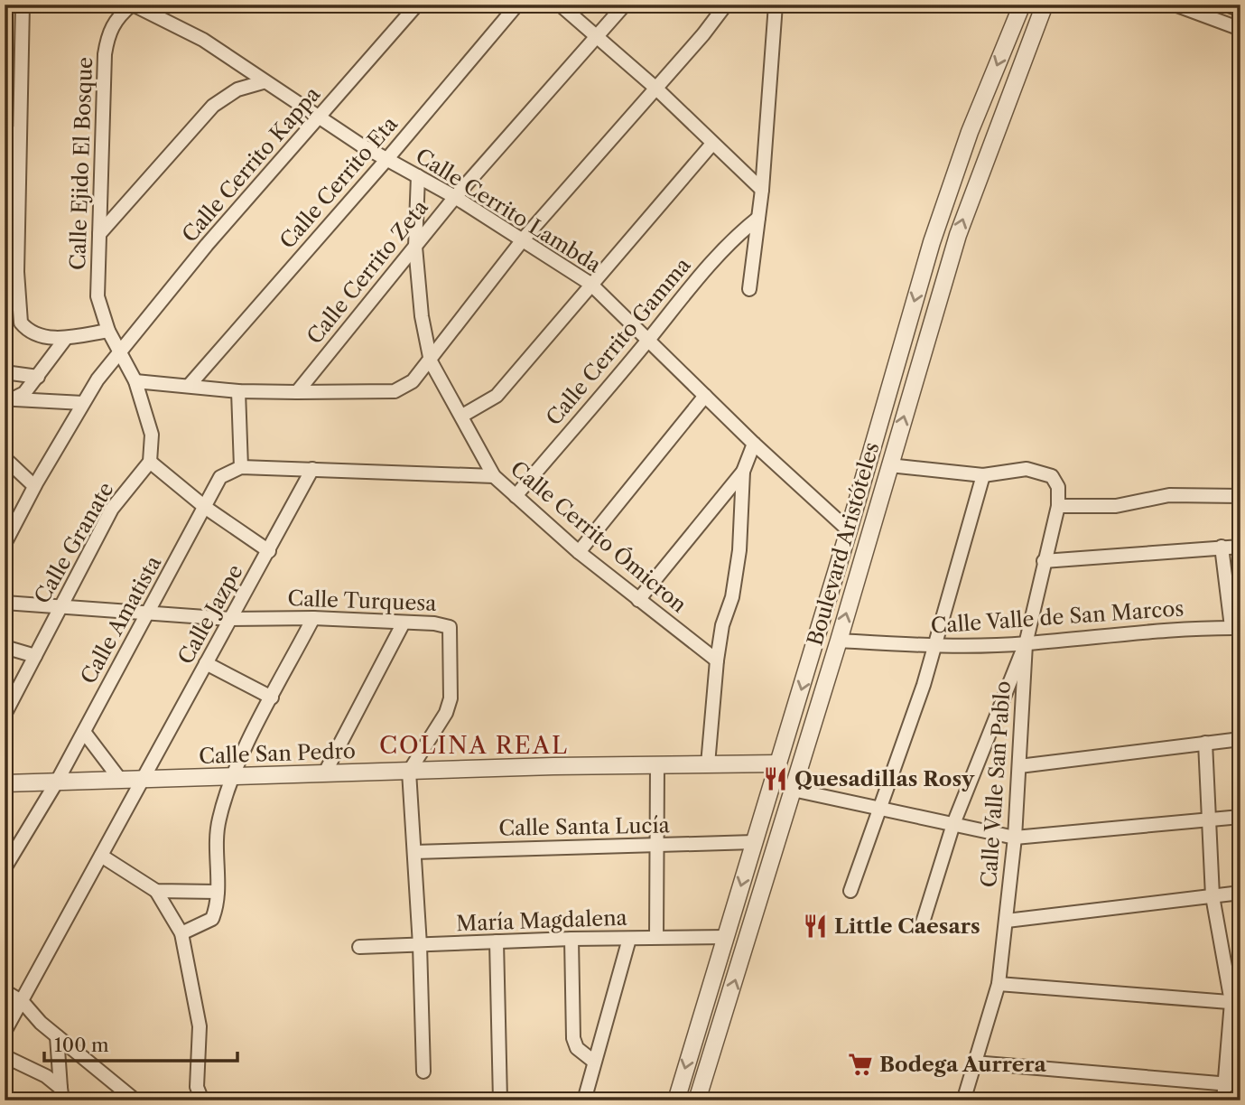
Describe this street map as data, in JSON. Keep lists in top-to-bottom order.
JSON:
{
  "streets": {
    "street": [
      "Calle Ejido El Bosque",
      "Calle Cerrito Kappa",
      "Calle Cerrito Eta",
      "Calle Cerrito Lambda",
      "Calle Cerrito Zeta",
      "Calle Cerrito Gamma",
      "Calle Cerrito Ómicron",
      "Calle Granate",
      "Boulevard Aristóteles",
      "Calle Turquesa",
      "Calle Jazpe",
      "Calle Valle de San Marcos",
      "Calle Amatista",
      "Calle San Pedro",
      "Calle Valle San Pablo",
      "Calle Santa Lucía",
      "María Magdalena"
    ]
  },
  "crossings": [
    ["Calle Ejido El Bosque", "Calle Cerrito Kappa"],
    ["Calle Ejido El Bosque", "Calle Cerrito Lambda"],
    ["Calle Ejido El Bosque", "Calle Granate"],
    ["Calle Cerrito Kappa", "Calle Cerrito Lambda"],
    ["Calle Cerrito Eta", "Calle Cerrito Lambda"],
    ["Calle Cerrito Lambda", "Calle Cerrito Zeta"],
    ["Calle Cerrito Lambda", "Calle Cerrito Gamma"],
    ["Calle Cerrito Lambda", "Calle Cerrito Ómicron"],
    ["Calle Cerrito Lambda", "Boulevard Aristóteles"],
    ["Calle Cerrito Zeta", "Calle Cerrito Ómicron"],
    ["Calle Cerrito Gamma", "Calle Cerrito Ómicron"],
    ["Calle Granate", "Calle Turquesa"],
    ["Boulevard Aristóteles", "Calle Valle de San Marcos"],
    ["Boulevard Aristóteles", "Calle San Pedro"],
    ["Boulevard Aristóteles", "Calle Santa Lucía"],
    ["Boulevard Aristóteles", "María Magdalena"],
    ["Calle Turquesa", "Calle Jazpe"],
    ["Calle Turquesa", "Calle Amatista"],
    ["Calle Turquesa", "Calle San Pedro"],
    ["Calle Jazpe", "Calle San Pedro"],
    ["Calle Valle de San Marcos", "Calle Valle San Pablo"],
    ["Calle Amatista", "Calle San Pedro"]
  ],
  "districts": ["COLINA REAL"],
  "places": {
    "restaurant": ["Quesadillas Rosy", "Little Caesars"],
    "supermarket": ["Bodega Aurrera"]
  },
  "scale_bar": "100 m"
}
